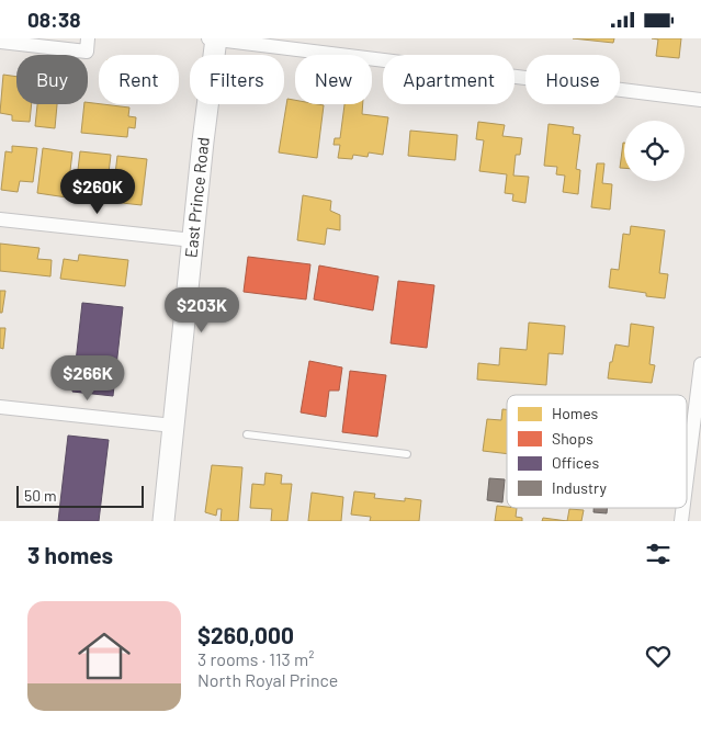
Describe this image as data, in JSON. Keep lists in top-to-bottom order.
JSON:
{
  "streets": {
    "main road": ["East Prince Road"]
  },
  "legend": [
    "Homes",
    "Shops",
    "Offices",
    "Industry"
  ],
  "scale_bar": "50 m",
  "page": {
    "status": "08:38",
    "chip": [
      "Buy",
      "Rent",
      "Filters",
      "New",
      "Apartment",
      "House"
    ],
    "price": ["$260K", "$203K", "$266K"],
    "scale": "50 m",
    "heading": "3 homes",
    "list": [
      {
        "name": "$260,000",
        "note": "3 rooms · 113 m² · North Royal Prince"
      }
    ]
  }
}
